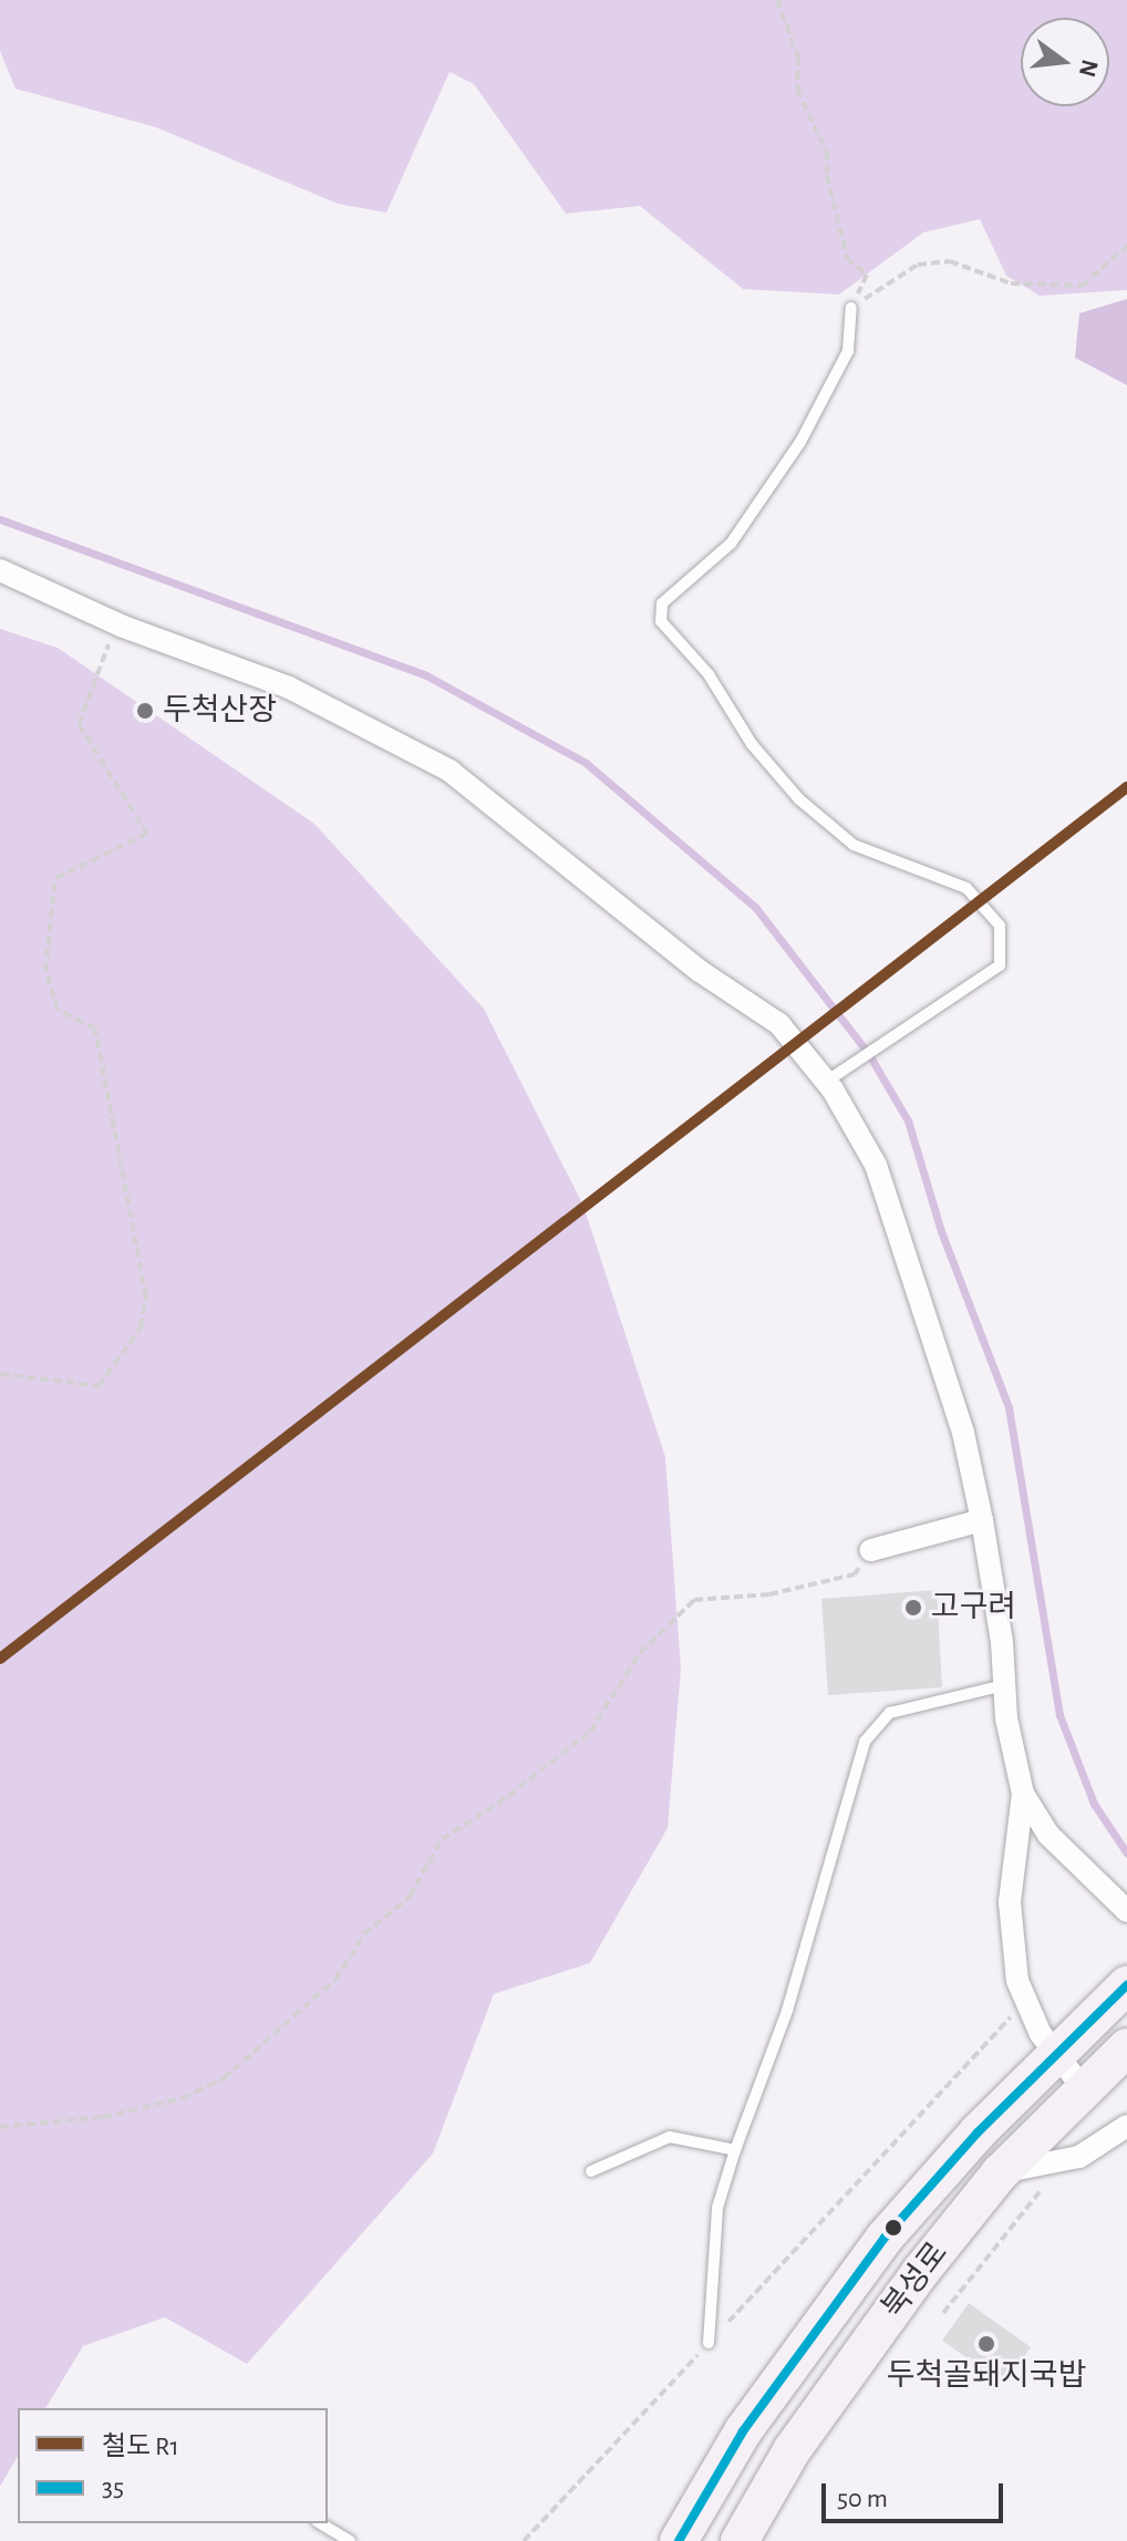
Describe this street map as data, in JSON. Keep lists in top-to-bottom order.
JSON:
{
  "streets": {
    "main road": ["북성로"]
  },
  "places": ["두척산장", "고구려", "두척골돼지국밥"],
  "lines": ["rail line R1", "transit line 35"],
  "legend": ["철도 R1", "35"],
  "scale_bar": "50 m",
  "north": "right"
}
